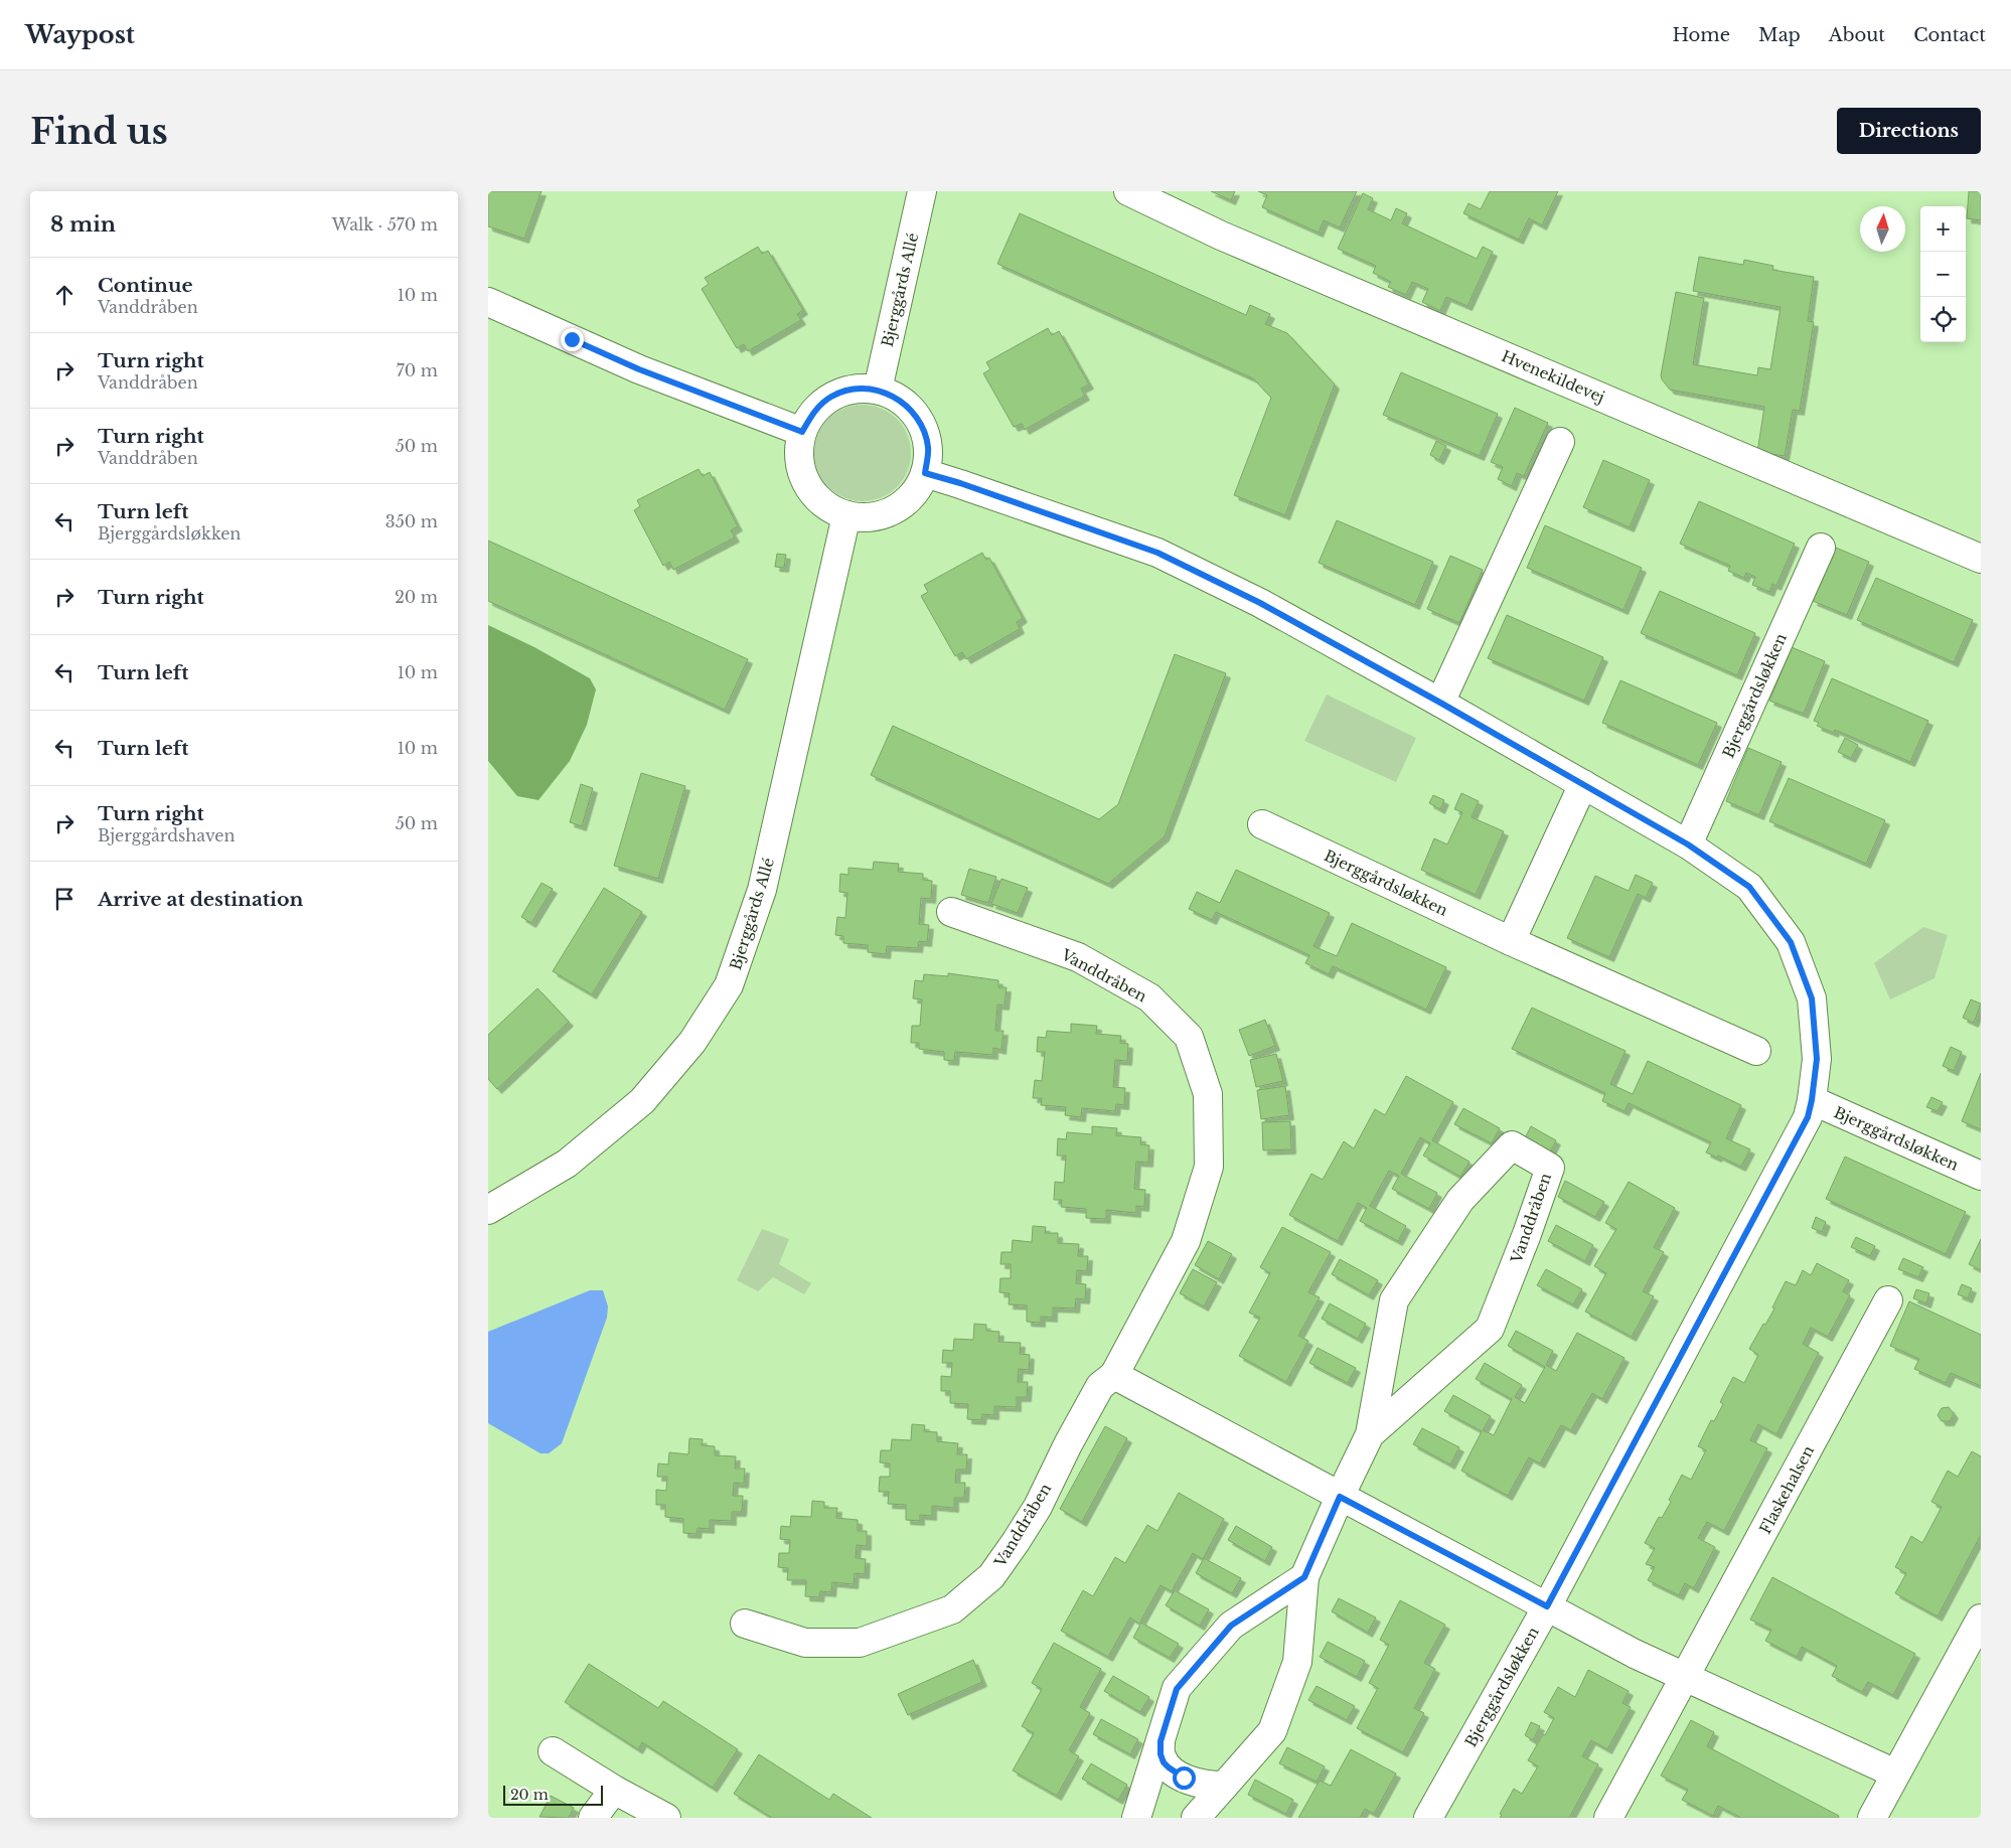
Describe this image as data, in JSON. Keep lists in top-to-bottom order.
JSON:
{
  "streets": {
    "street": [
      "Bjerggårds Allé",
      "Hvenekildevej",
      "Bjerggårdsløkken",
      "Vanddråben",
      "Flaskehalsen"
    ]
  },
  "crossings": [
    ["Bjerggårds Allé", "Bjerggårdsløkken"]
  ],
  "scale_bar": "20 m",
  "north": "top",
  "page": {
    "header": "Waypost",
    "nav": [
      "Home",
      "Map",
      "About",
      "Contact"
    ],
    "buttons": "Directions",
    "title": "Find us",
    "heading": ["8 min", "Walk · 570 m"],
    "map_buttons": ["+", "−"],
    "list": [
      ["Continue", "Vanddråben", "10 m"],
      ["Turn right", "Vanddråben", "70 m"],
      ["Turn right", "Vanddråben", "50 m"],
      ["Turn left", "Bjerggårdsløkken", "350 m"],
      ["Turn right", "20 m"],
      ["Turn left", "10 m"],
      ["Turn left", "10 m"],
      ["Turn right", "Bjerggårdshaven", "50 m"],
      "Arrive at destination"
    ],
    "scale": "20 m"
  }
}
